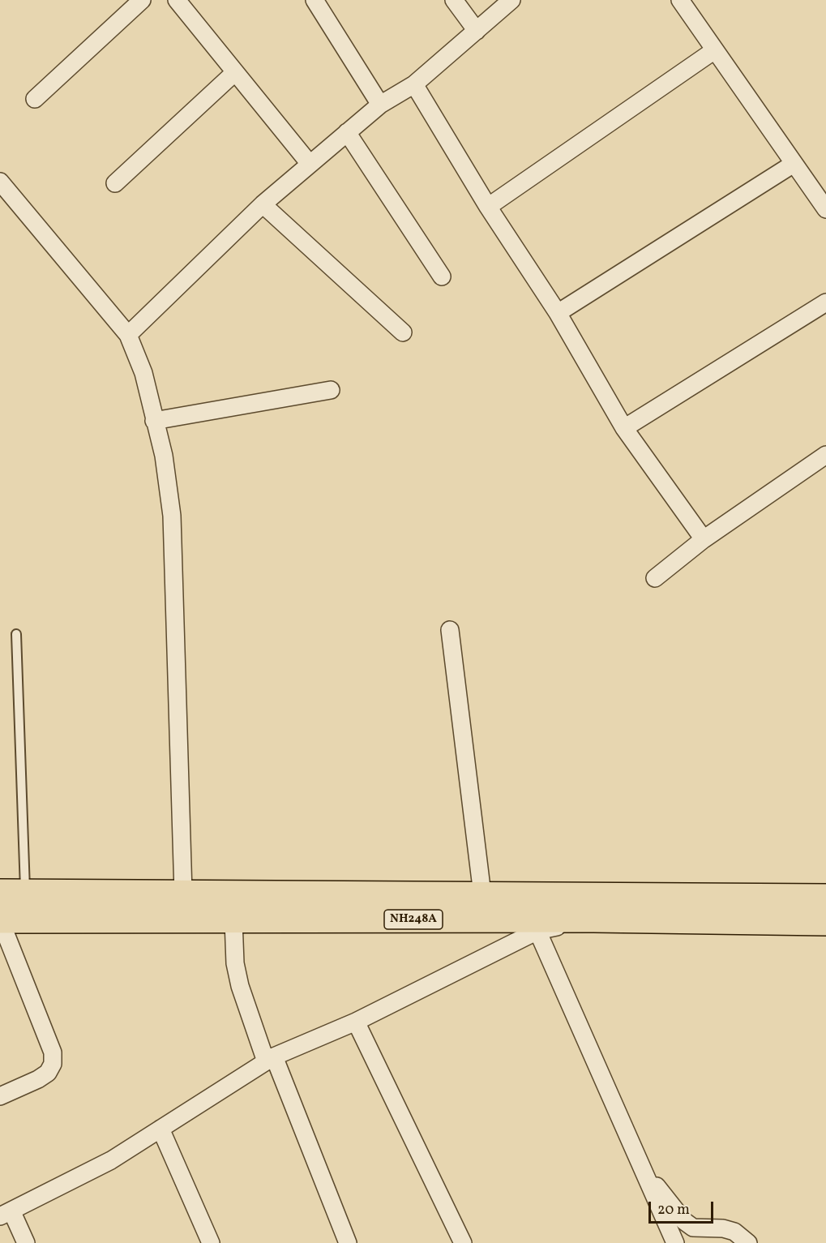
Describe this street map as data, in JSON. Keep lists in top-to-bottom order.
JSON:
{
  "streets": {
    "highway": ["NH248A"]
  },
  "scale_bar": "20 m"
}
